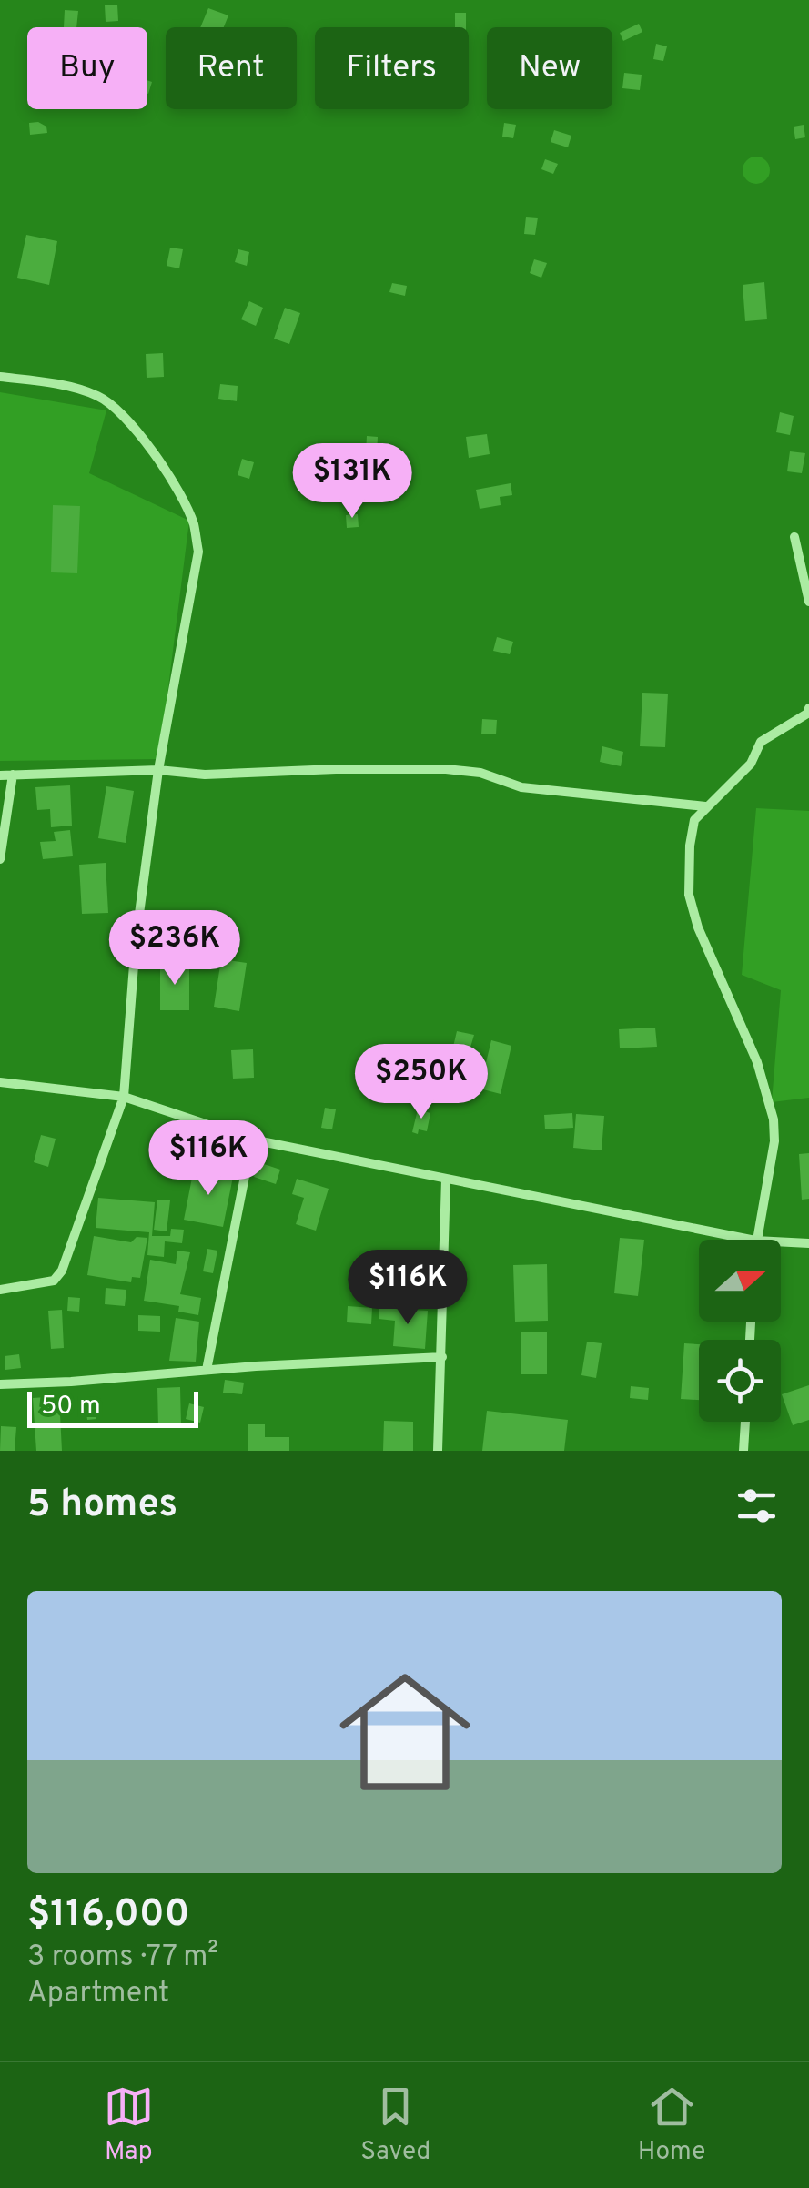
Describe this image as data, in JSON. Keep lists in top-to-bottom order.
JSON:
{
  "scale_bar": "50 m",
  "north": "right",
  "page": {
    "chip": [
      "Buy",
      "Rent",
      "Filters",
      "New"
    ],
    "price": [
      "$131K",
      "$236K",
      "$250K",
      "$116K",
      "$116K"
    ],
    "scale": "50 m",
    "heading": "5 homes",
    "list": [
      {
        "name": "$116,000",
        "note": "3 rooms · 77 m² · Apartment"
      }
    ],
    "tabs": ["Map", "Saved", "Home"]
  }
}
